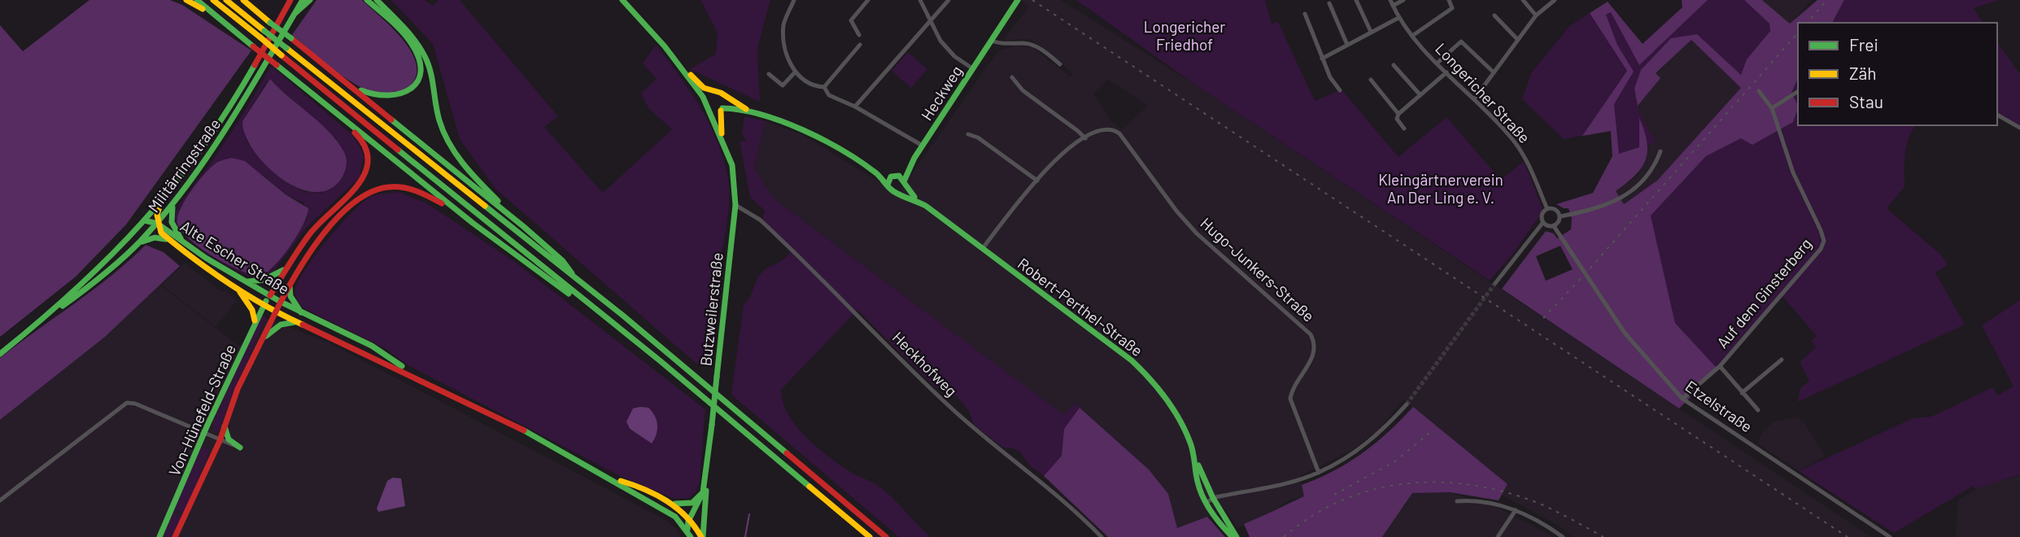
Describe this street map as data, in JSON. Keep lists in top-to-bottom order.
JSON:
{
  "streets": {
    "main road": [
      "Heckweg",
      "Militärringstraße",
      "Alte Escher Straße",
      "Robert-Perthel-Straße",
      "Butzweilerstraße",
      "Von-Hünefeld-Straße"
    ],
    "street": [
      "Longericher Straße",
      "Hugo-Junkers-Straße",
      "Auf dem Ginsterberg",
      "Heckhofweg",
      "Etzelstraße"
    ]
  },
  "crossings": [
    ["Heckweg", "Robert-Perthel-Straße"],
    ["Longericher Straße", "Etzelstraße"],
    ["Militärringstraße", "Alte Escher Straße"],
    ["Alte Escher Straße", "Butzweilerstraße"],
    ["Alte Escher Straße", "Von-Hünefeld-Straße"],
    ["Hugo-Junkers-Straße", "Robert-Perthel-Straße"],
    ["Auf dem Ginsterberg", "Etzelstraße"],
    ["Butzweilerstraße", "Heckhofweg"]
  ],
  "parks": ["Longericher Friedhof", "Kleingärtnerverein An Der Ling e. V."],
  "legend": ["Frei", "Zäh", "Stau"]
}
